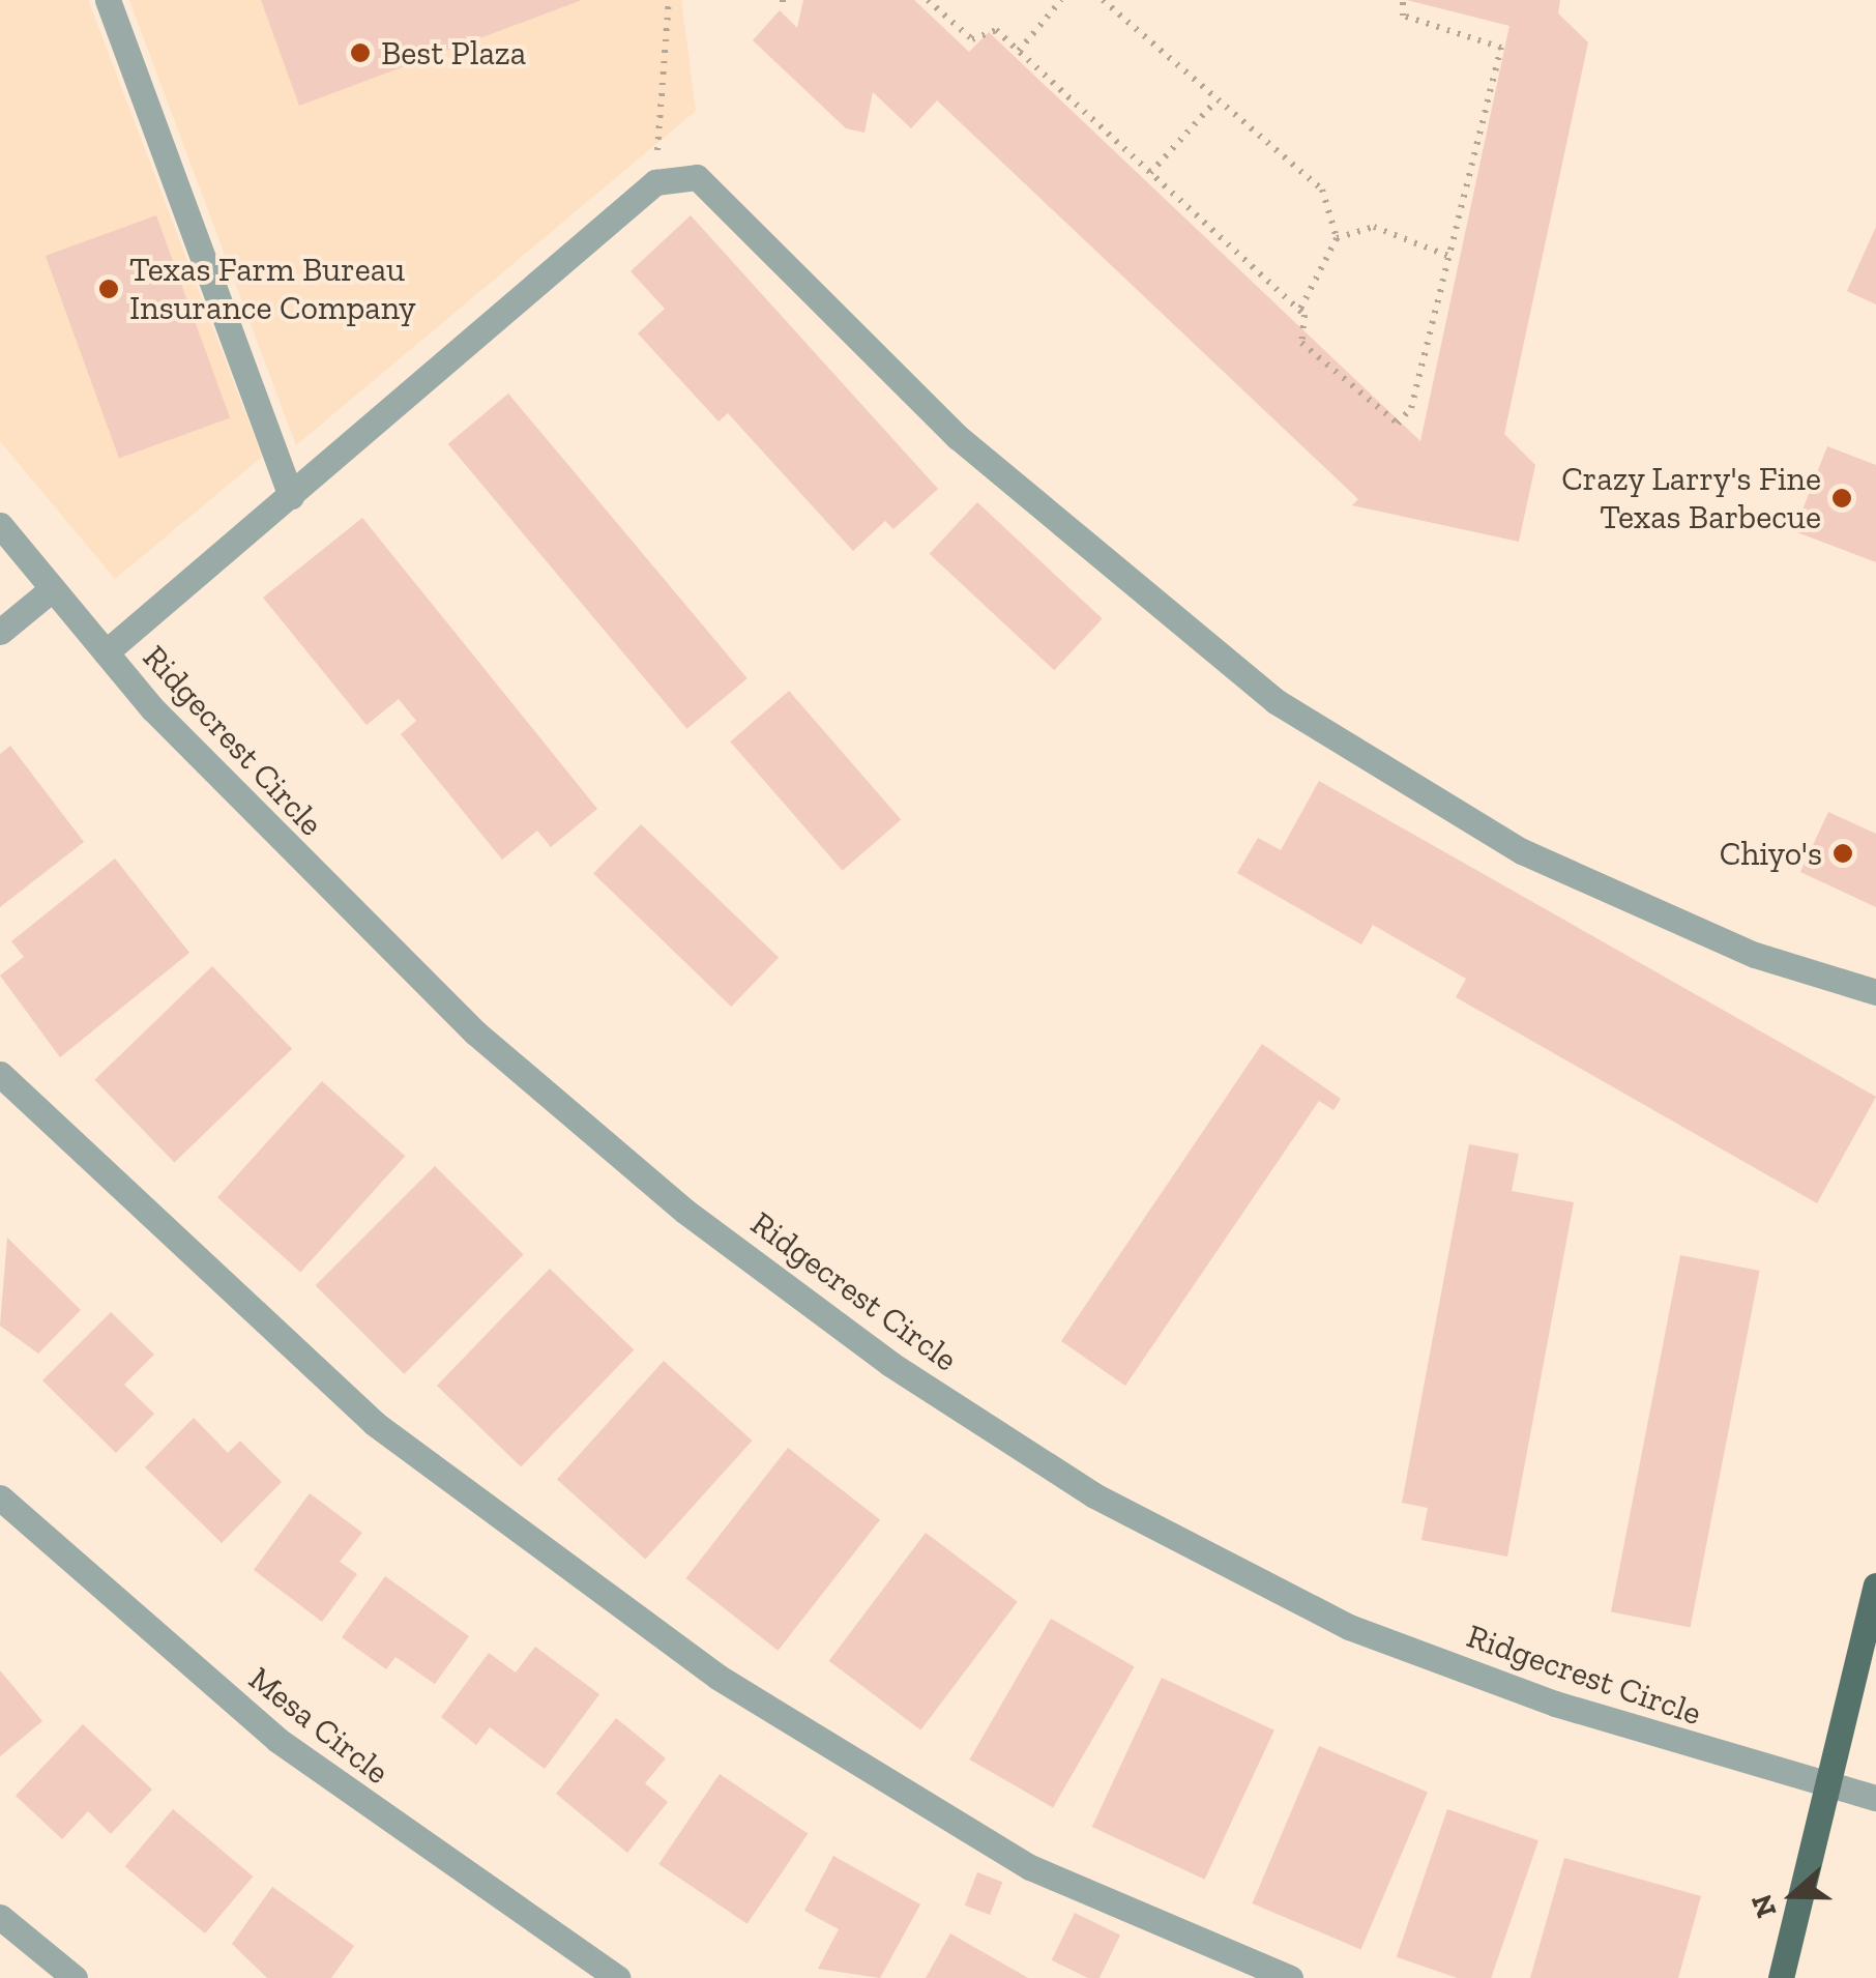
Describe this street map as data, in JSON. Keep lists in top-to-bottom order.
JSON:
{
  "streets": {
    "street": ["Ridgecrest Circle", "Mesa Circle"]
  },
  "places": [
    "Best Plaza",
    "Texas Farm Bureau Insurance Company",
    "Crazy Larry's Fine Texas Barbecue",
    "Chiyo's"
  ],
  "north": "left"
}
